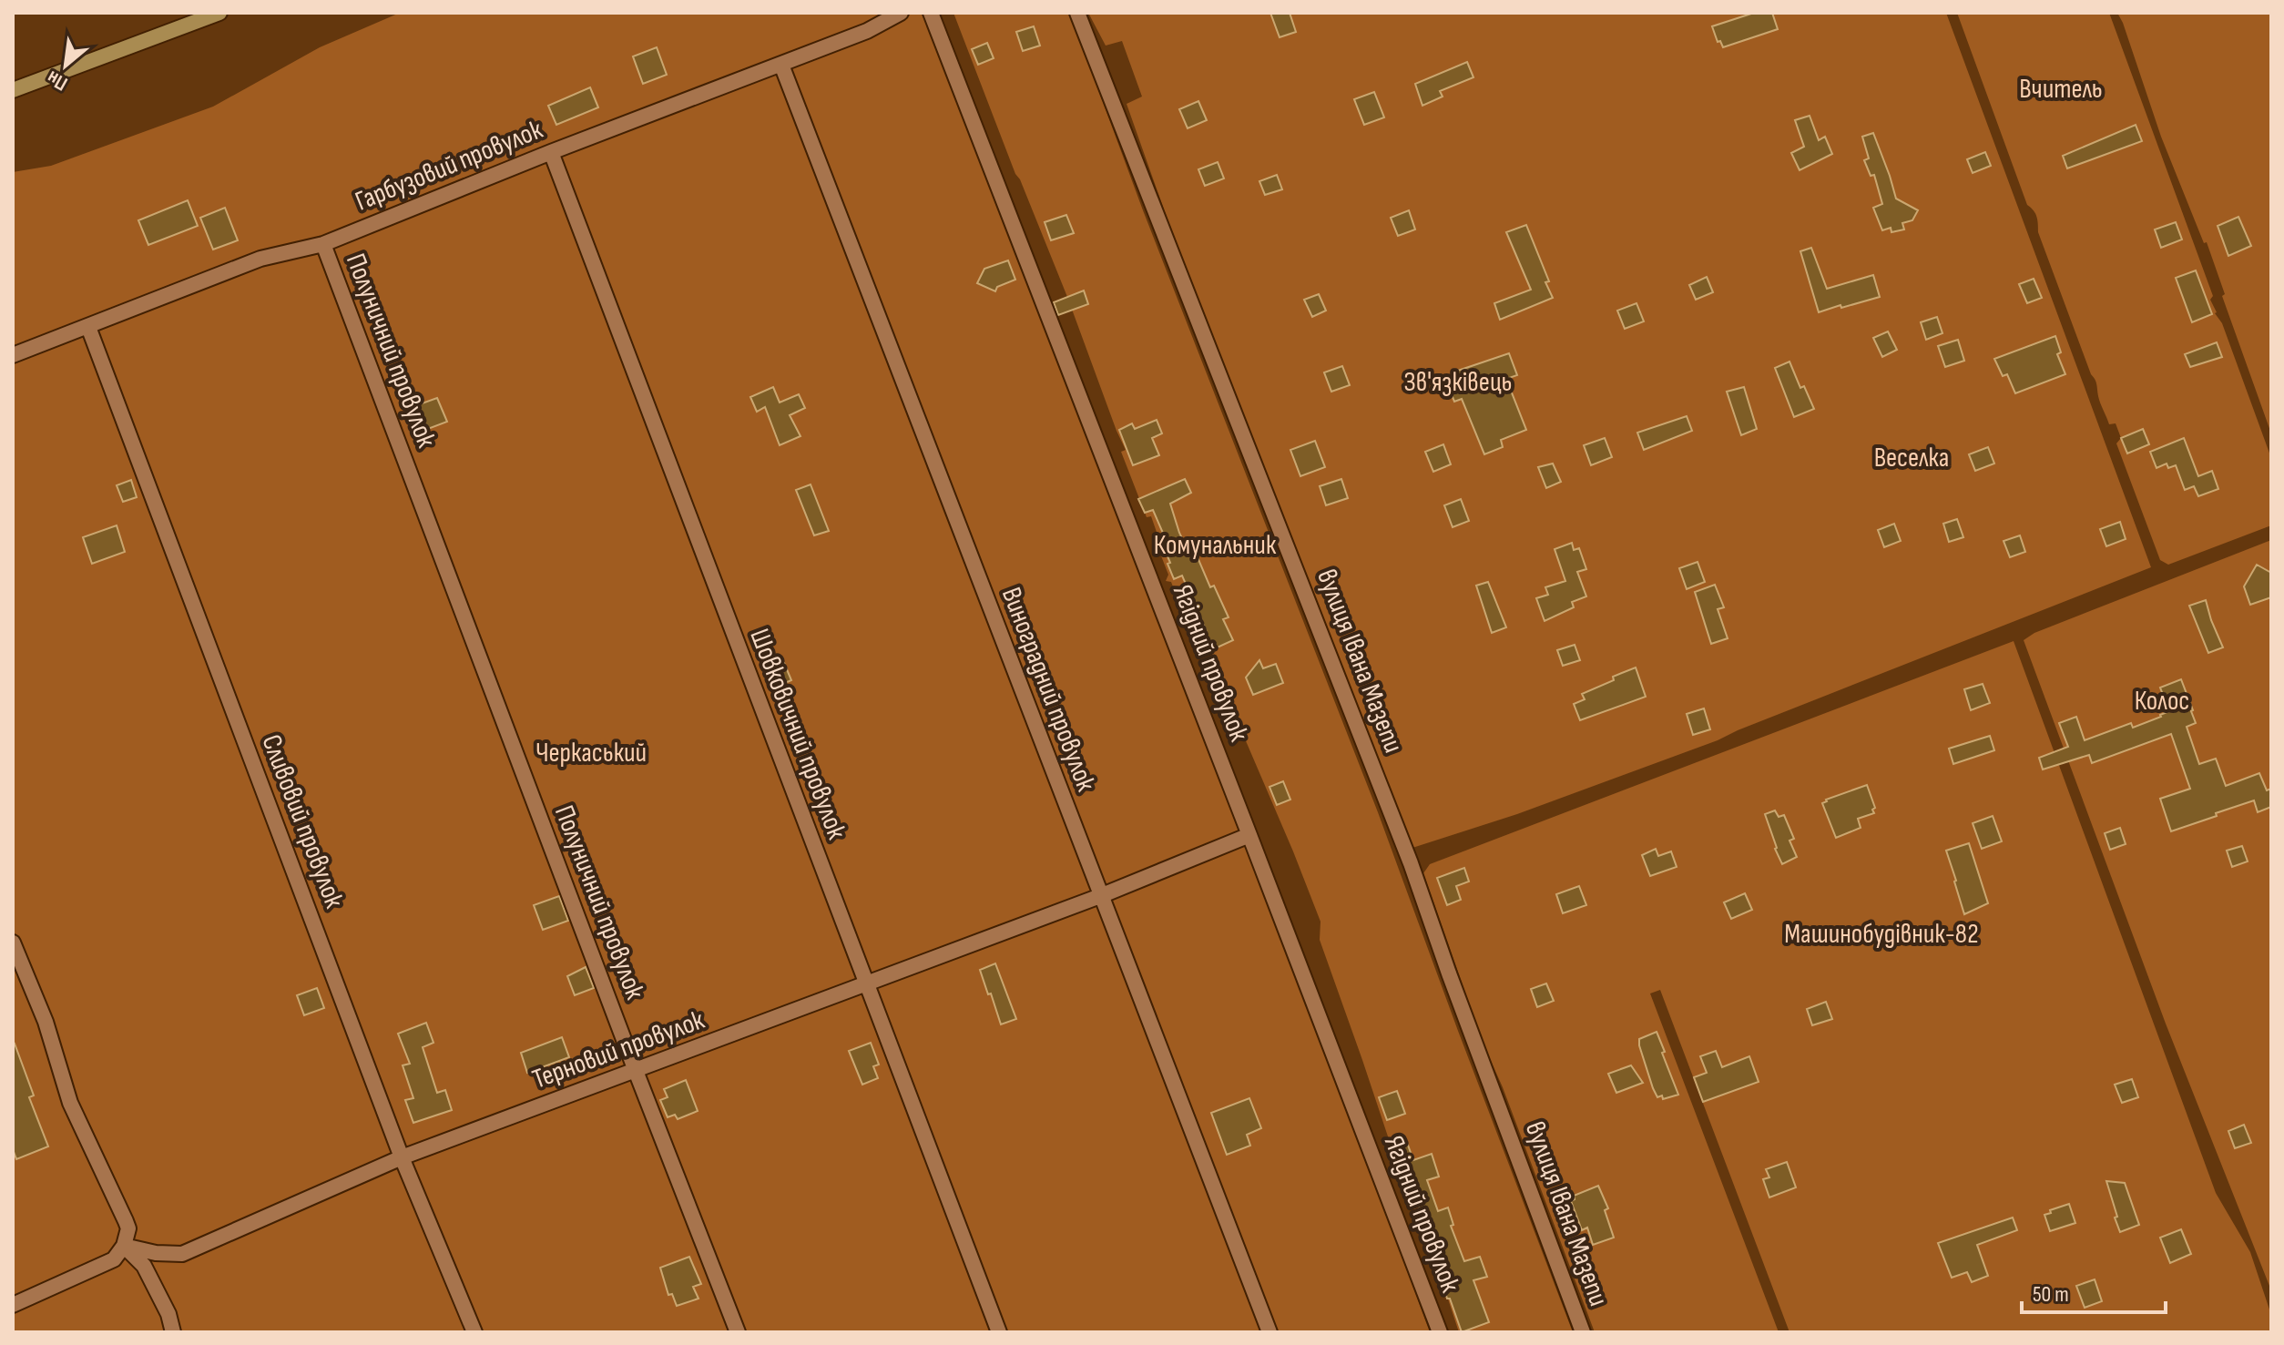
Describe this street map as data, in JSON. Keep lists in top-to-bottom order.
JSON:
{
  "streets": {
    "street": [
      "Гарбузовий провулок",
      "Полуничний провулок",
      "вулиця Івана Мазепи",
      "Ягідний провулок",
      "Виноградний провулок",
      "Шовковичний провулок",
      "Сливовий провулок",
      "Терновий провулок"
    ]
  },
  "crossings": [
    ["Гарбузовий провулок", "Полуничний провулок"],
    ["Гарбузовий провулок", "Виноградний провулок"],
    ["Гарбузовий провулок", "Шовковичний провулок"],
    ["Гарбузовий провулок", "Сливовий провулок"],
    ["Полуничний провулок", "Терновий провулок"],
    ["Ягідний провулок", "Терновий провулок"],
    ["Виноградний провулок", "Терновий провулок"],
    ["Шовковичний провулок", "Терновий провулок"],
    ["Сливовий провулок", "Терновий провулок"]
  ],
  "parks": [
    "Вчитель",
    "Зв'язківець",
    "Веселка",
    "Комунальник",
    "Колос",
    "Черкаський",
    "Машинобудівник-82"
  ],
  "scale_bar": "50 m",
  "north": "bottom left"
}
